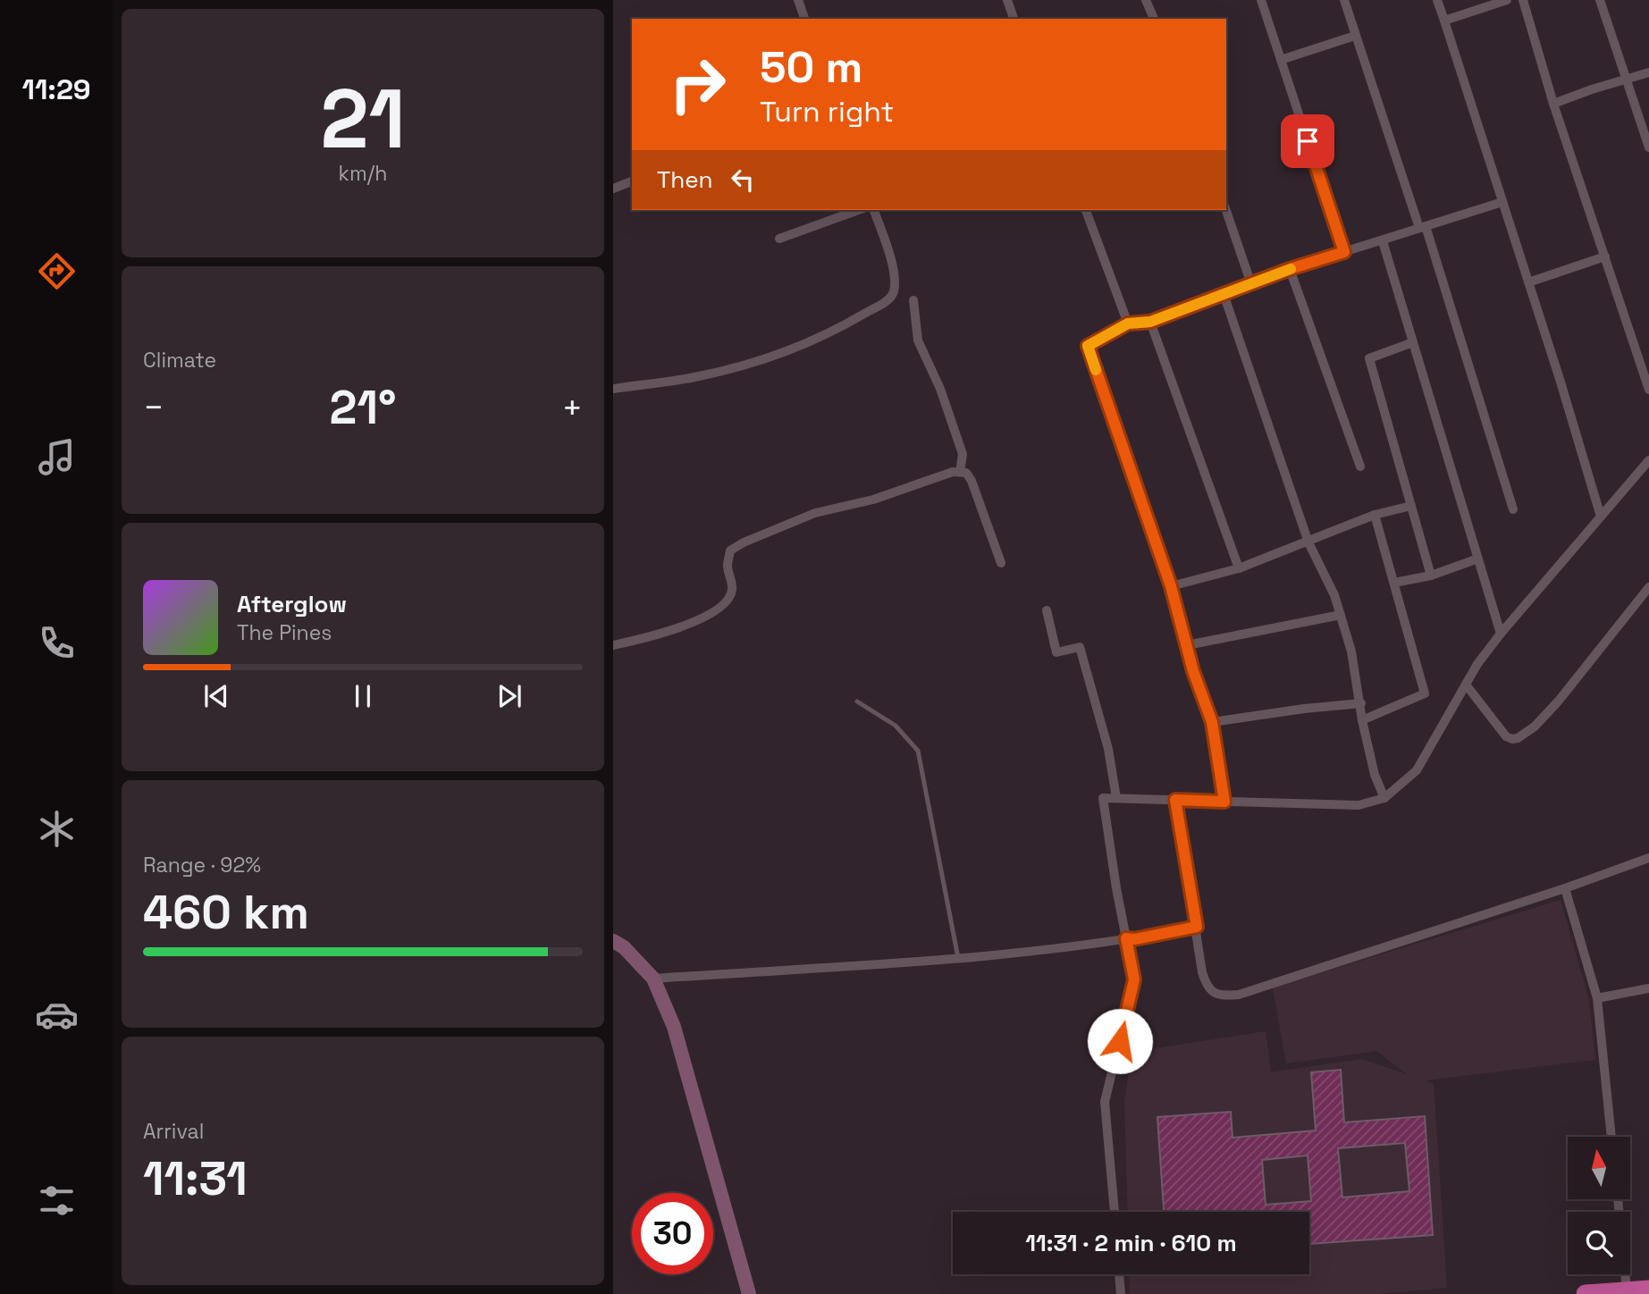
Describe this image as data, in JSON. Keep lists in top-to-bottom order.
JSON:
{
  "north": "top",
  "page": {
    "tabs": "11:29",
    "tile": [
      ["21", "km/h"],
      "Climate",
      ["Range · 92%", "460 km"],
      ["Arrival", "11:31"]
    ],
    "turn": ["50 m", "Turn right"],
    "then": "Then",
    "heat": ["−", "21°", "+"],
    "song": ["Afterglow", "The Pines"],
    "limit": "30",
    "trip": "11:31 · 2 min · 610 m"
  }
}
